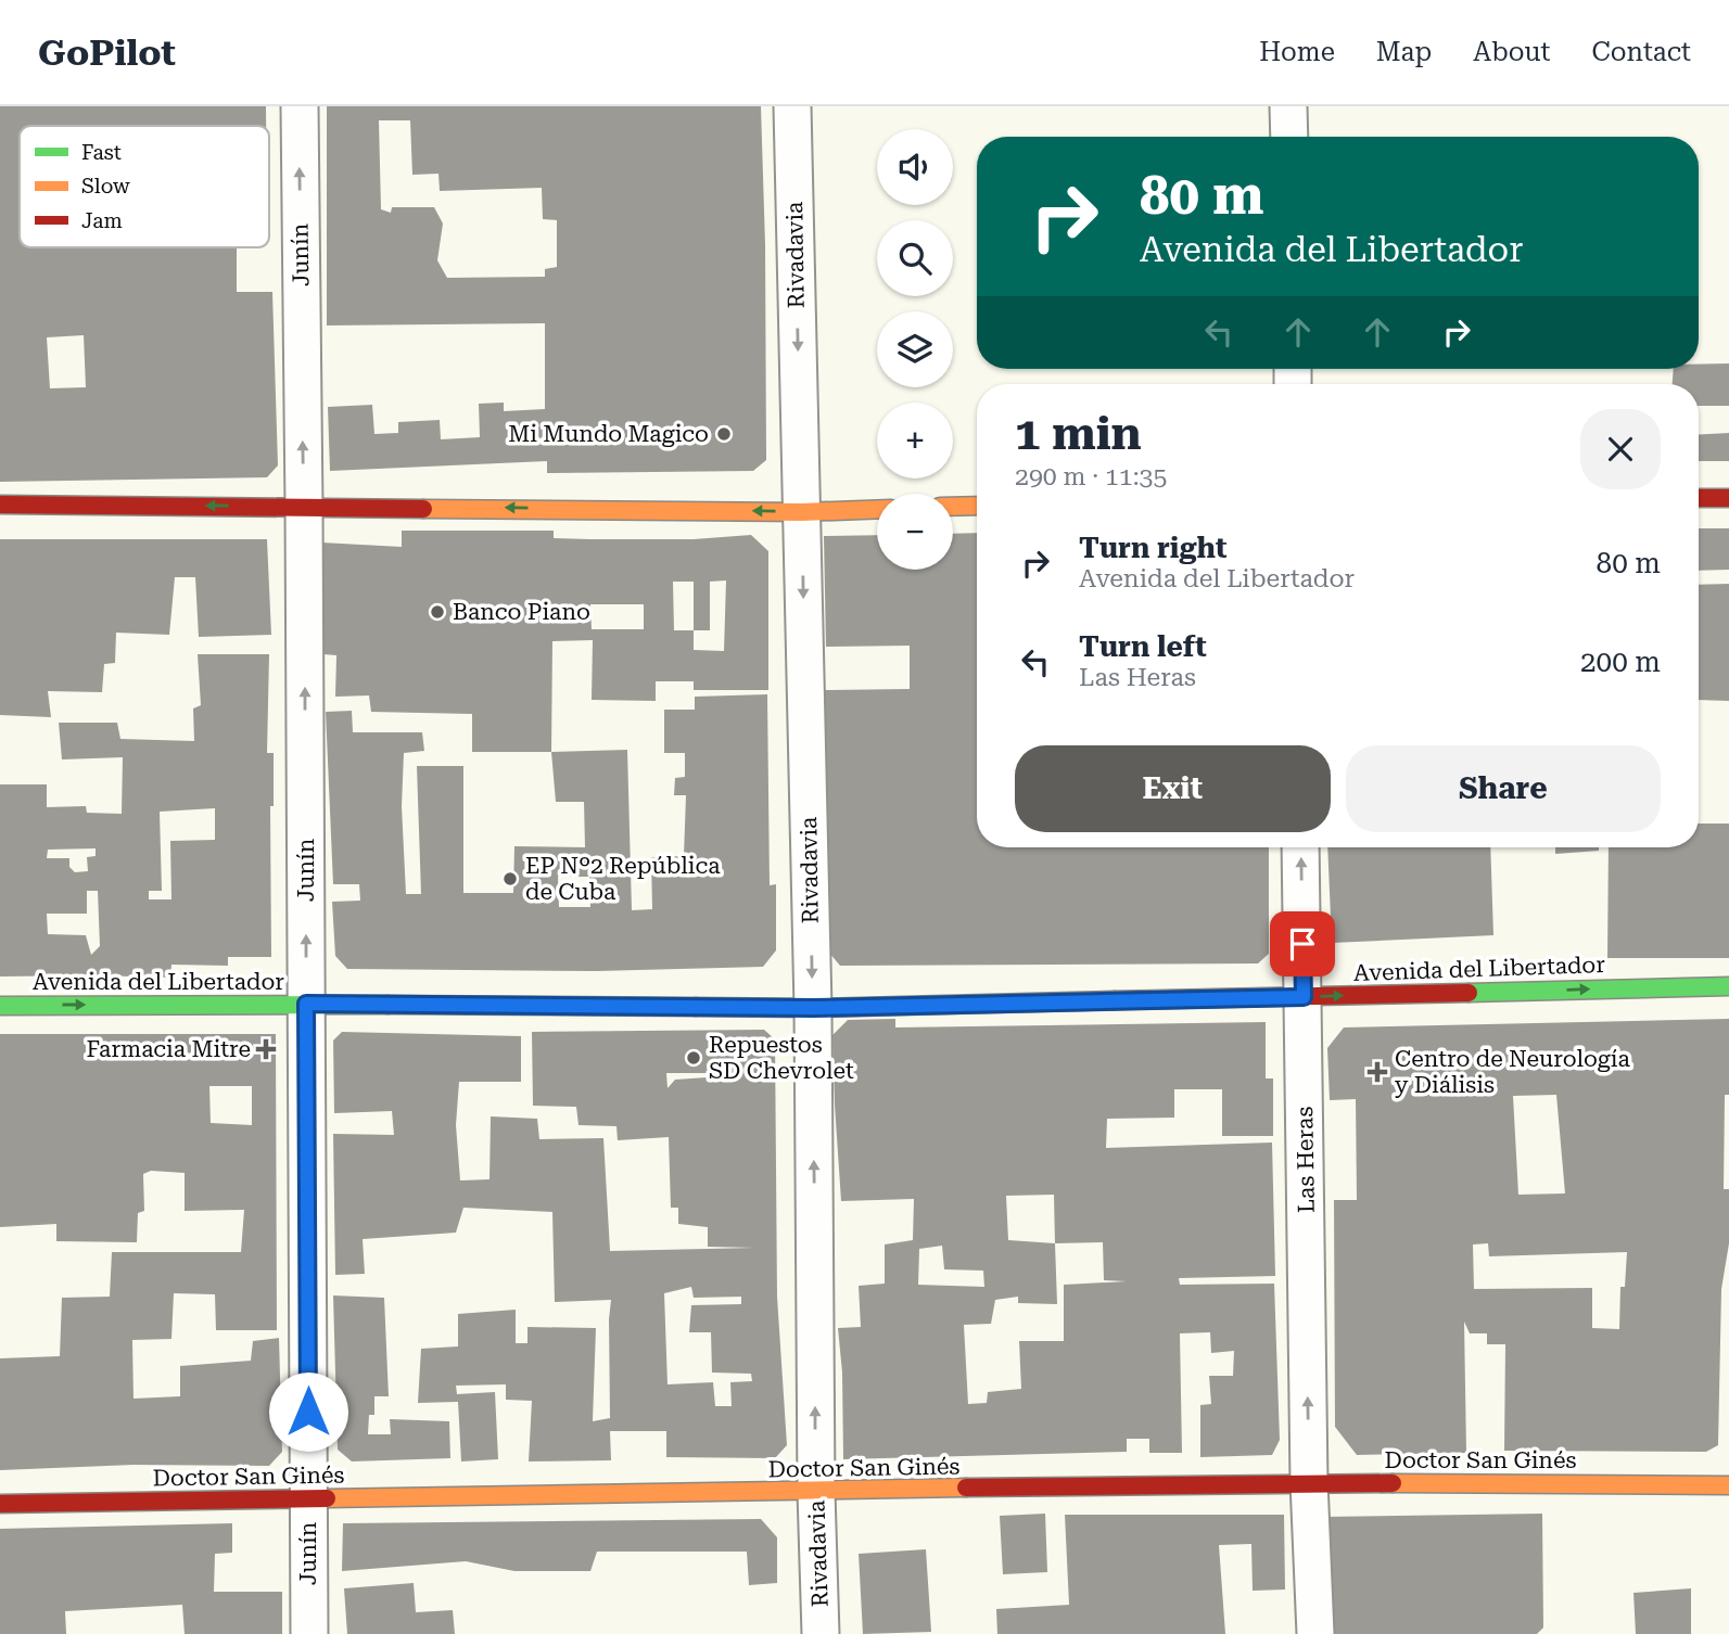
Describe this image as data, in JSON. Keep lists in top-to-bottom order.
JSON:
{
  "streets": {
    "main road": ["Avenida del Libertador", "Doctor San Ginés"],
    "street": ["Junín", "Rivadavia", "Las Heras"]
  },
  "crossings": [
    ["Junín", "Avenida del Libertador"],
    ["Junín", "Doctor San Ginés"],
    ["Rivadavia", "Avenida del Libertador"],
    ["Rivadavia", "Doctor San Ginés"],
    ["Avenida del Libertador", "Las Heras"],
    ["Las Heras", "Doctor San Ginés"]
  ],
  "one_way": ["Junín", "Avenida del Libertador", "Las Heras"],
  "places": {
    "other": [
      "Mi Mundo Magico",
      "Banco Piano",
      "EP Nº2 República de Cuba",
      "Repuestos SD Chevrolet"
    ],
    "health": ["Farmacia Mitre", "Centro de Neurología y Diálisis"]
  },
  "legend": ["Fast", "Slow", "Jam"],
  "page": {
    "header": "GoPilot",
    "nav": [
      "Home",
      "Map",
      "About",
      "Contact"
    ],
    "map_buttons": ["+", "−"],
    "turn": ["80 m", "Avenida del Libertador"],
    "heading": ["1 min", "290 m · 11:35"],
    "list": [
      {
        "name": "Turn right",
        "note": "Avenida del Libertador",
        "value": "80 m"
      },
      {
        "name": "Turn left",
        "note": "Las Heras",
        "value": "200 m"
      }
    ],
    "buttons": ["Exit", "Share"]
  }
}
